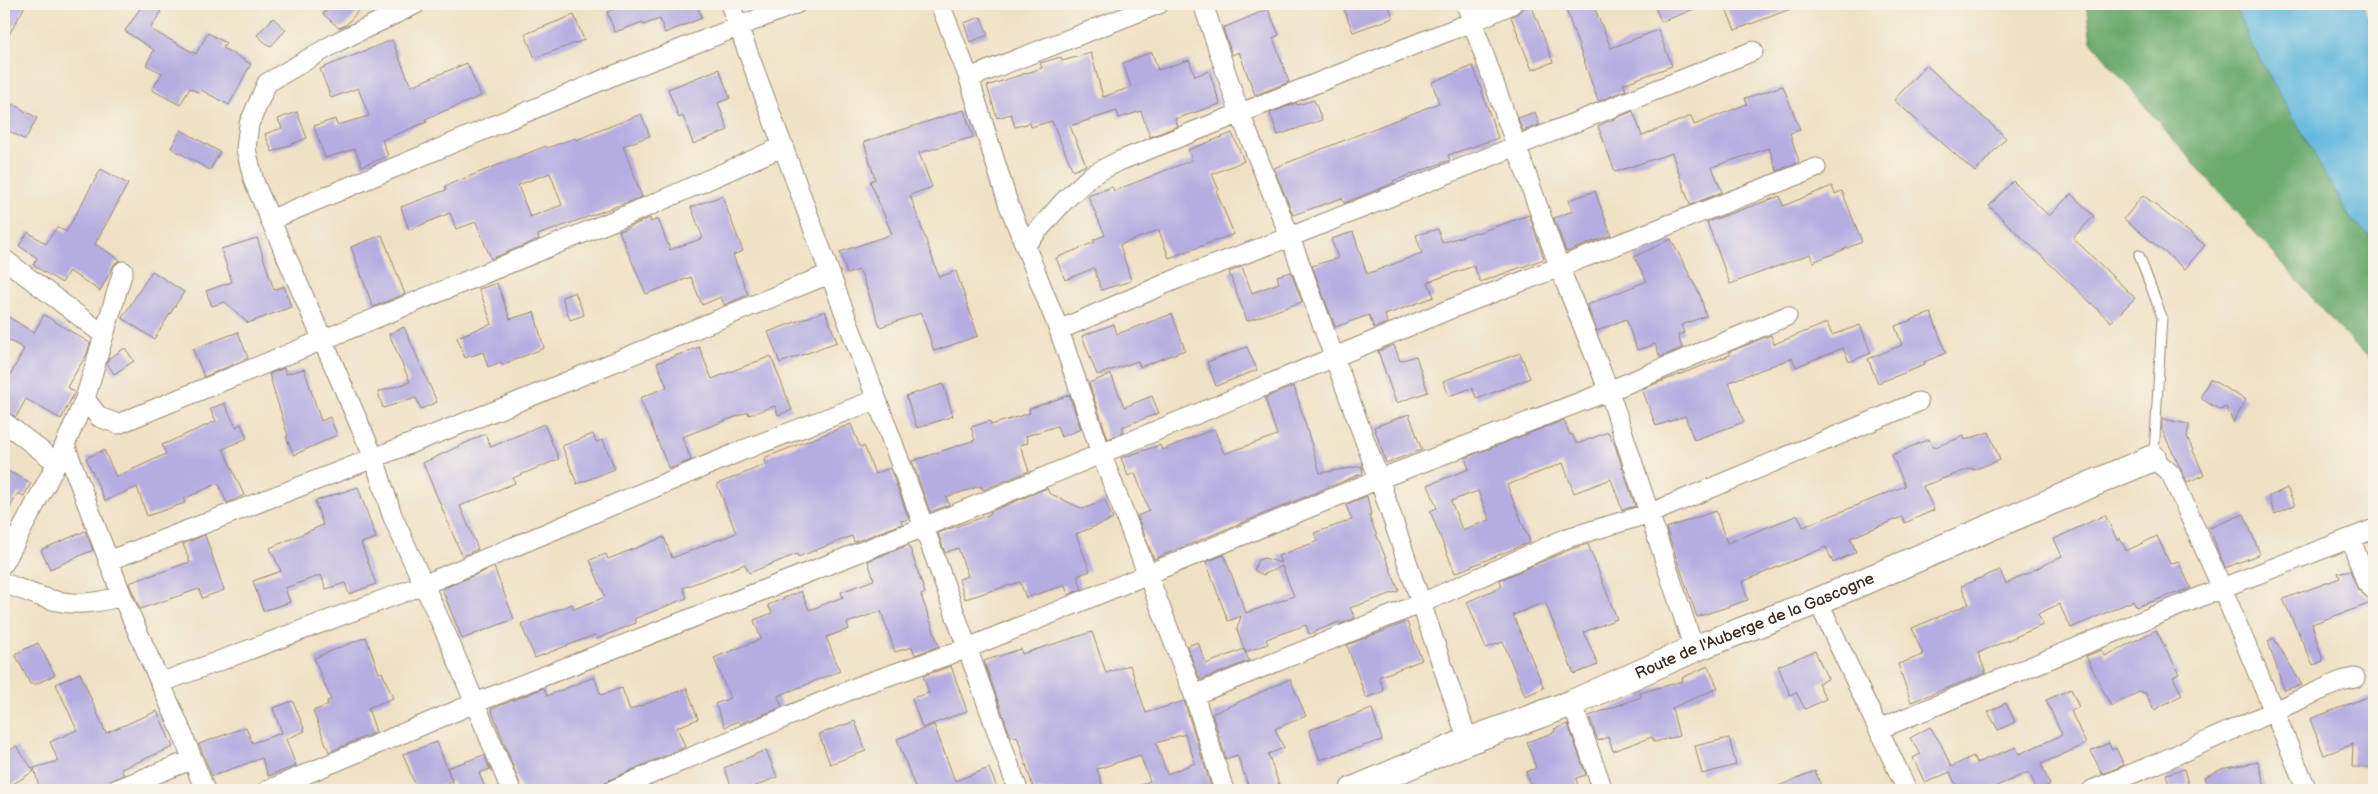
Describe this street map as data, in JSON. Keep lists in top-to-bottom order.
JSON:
{
  "streets": {
    "street": ["Route de l'Auberge de la Gascogne"]
  }
}
